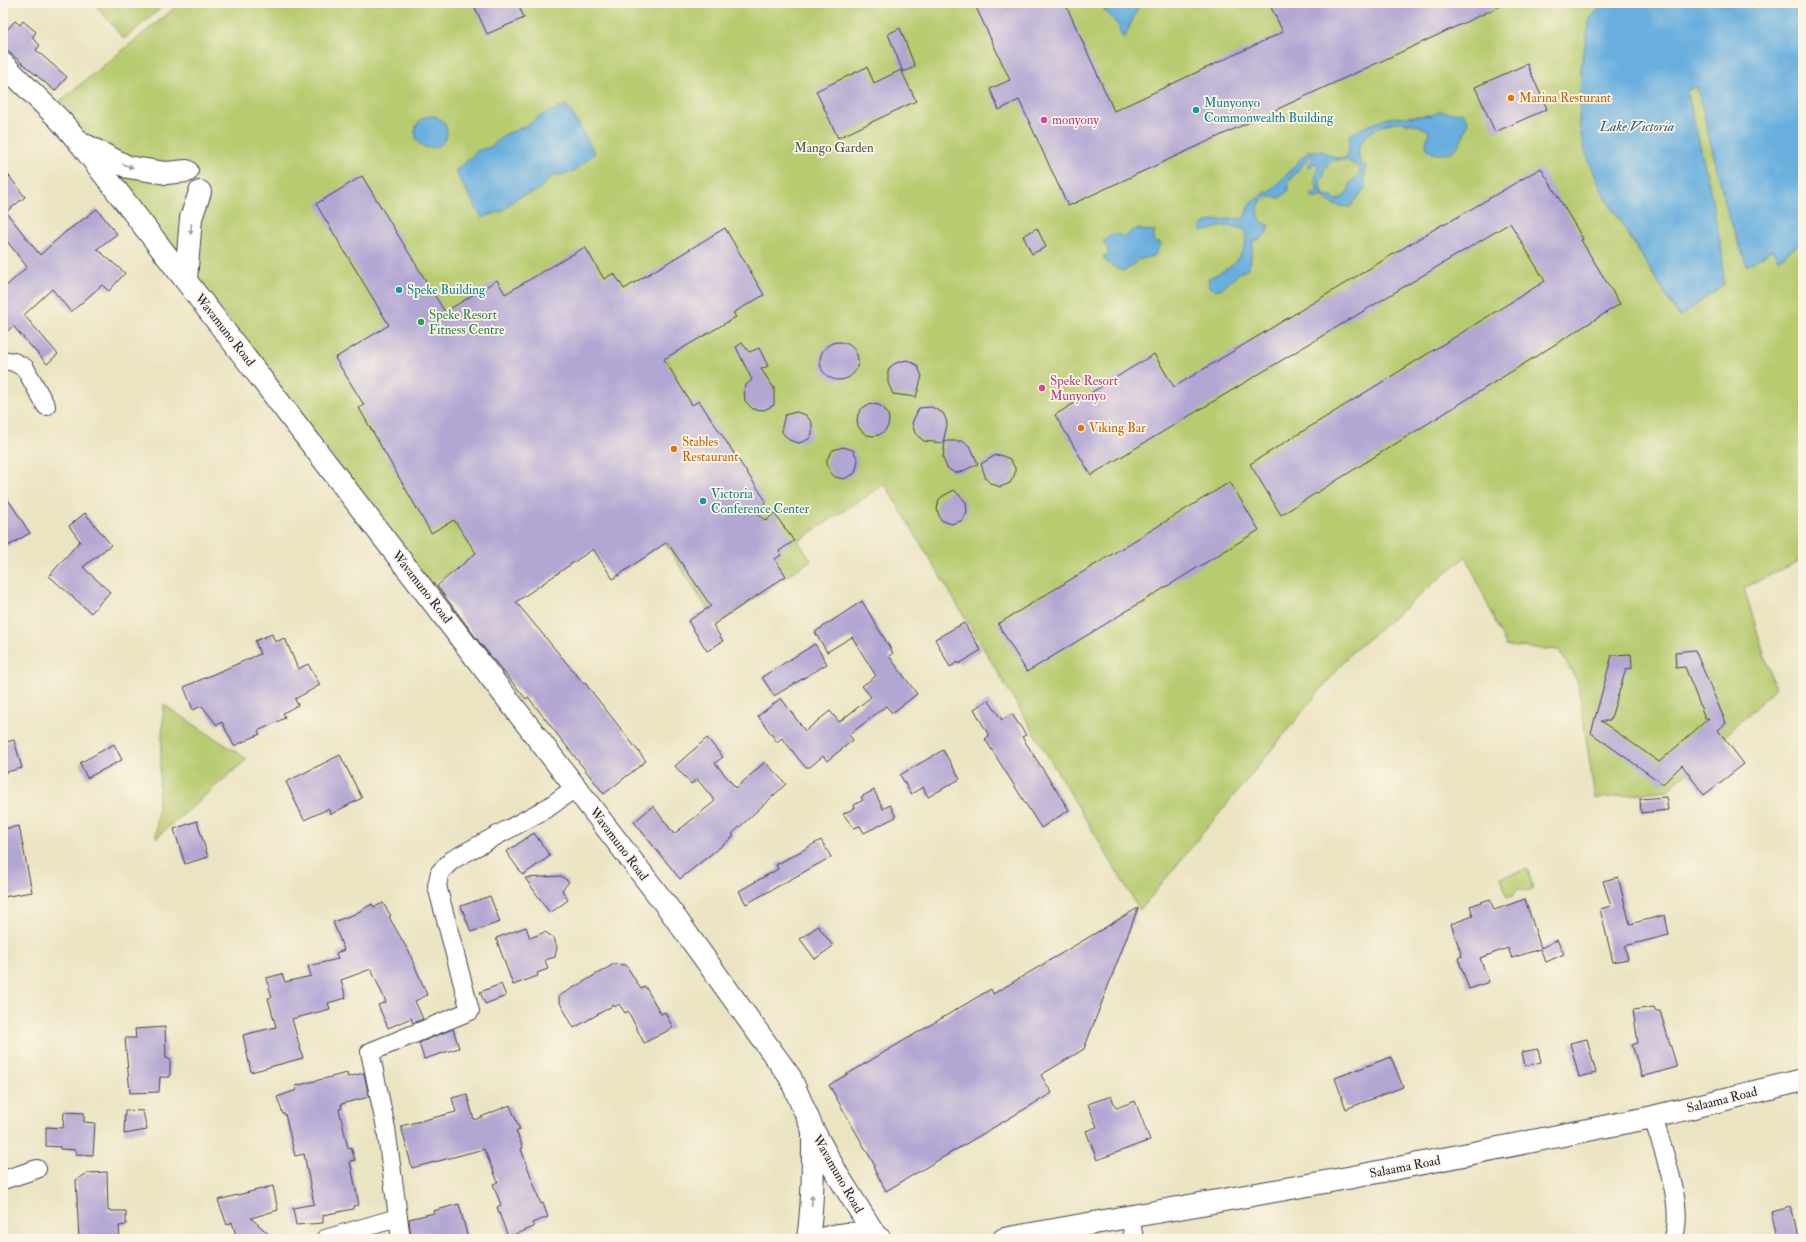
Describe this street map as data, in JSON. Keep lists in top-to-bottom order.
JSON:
{
  "streets": {
    "main road": ["Wavamuno Road", "Salaama Road"]
  },
  "water": ["Lake Victoria"],
  "parks": ["Mango Garden"],
  "places": [
    "Marina Resturant",
    "Munyonyo Commonwealth Building",
    "monyony",
    "Speke Building",
    "Speke Resort Fitness Centre",
    "Speke Resort Munyonyo",
    "Viking Bar",
    "Stables Restaurant",
    "Victoria Conference Center"
  ]
}
